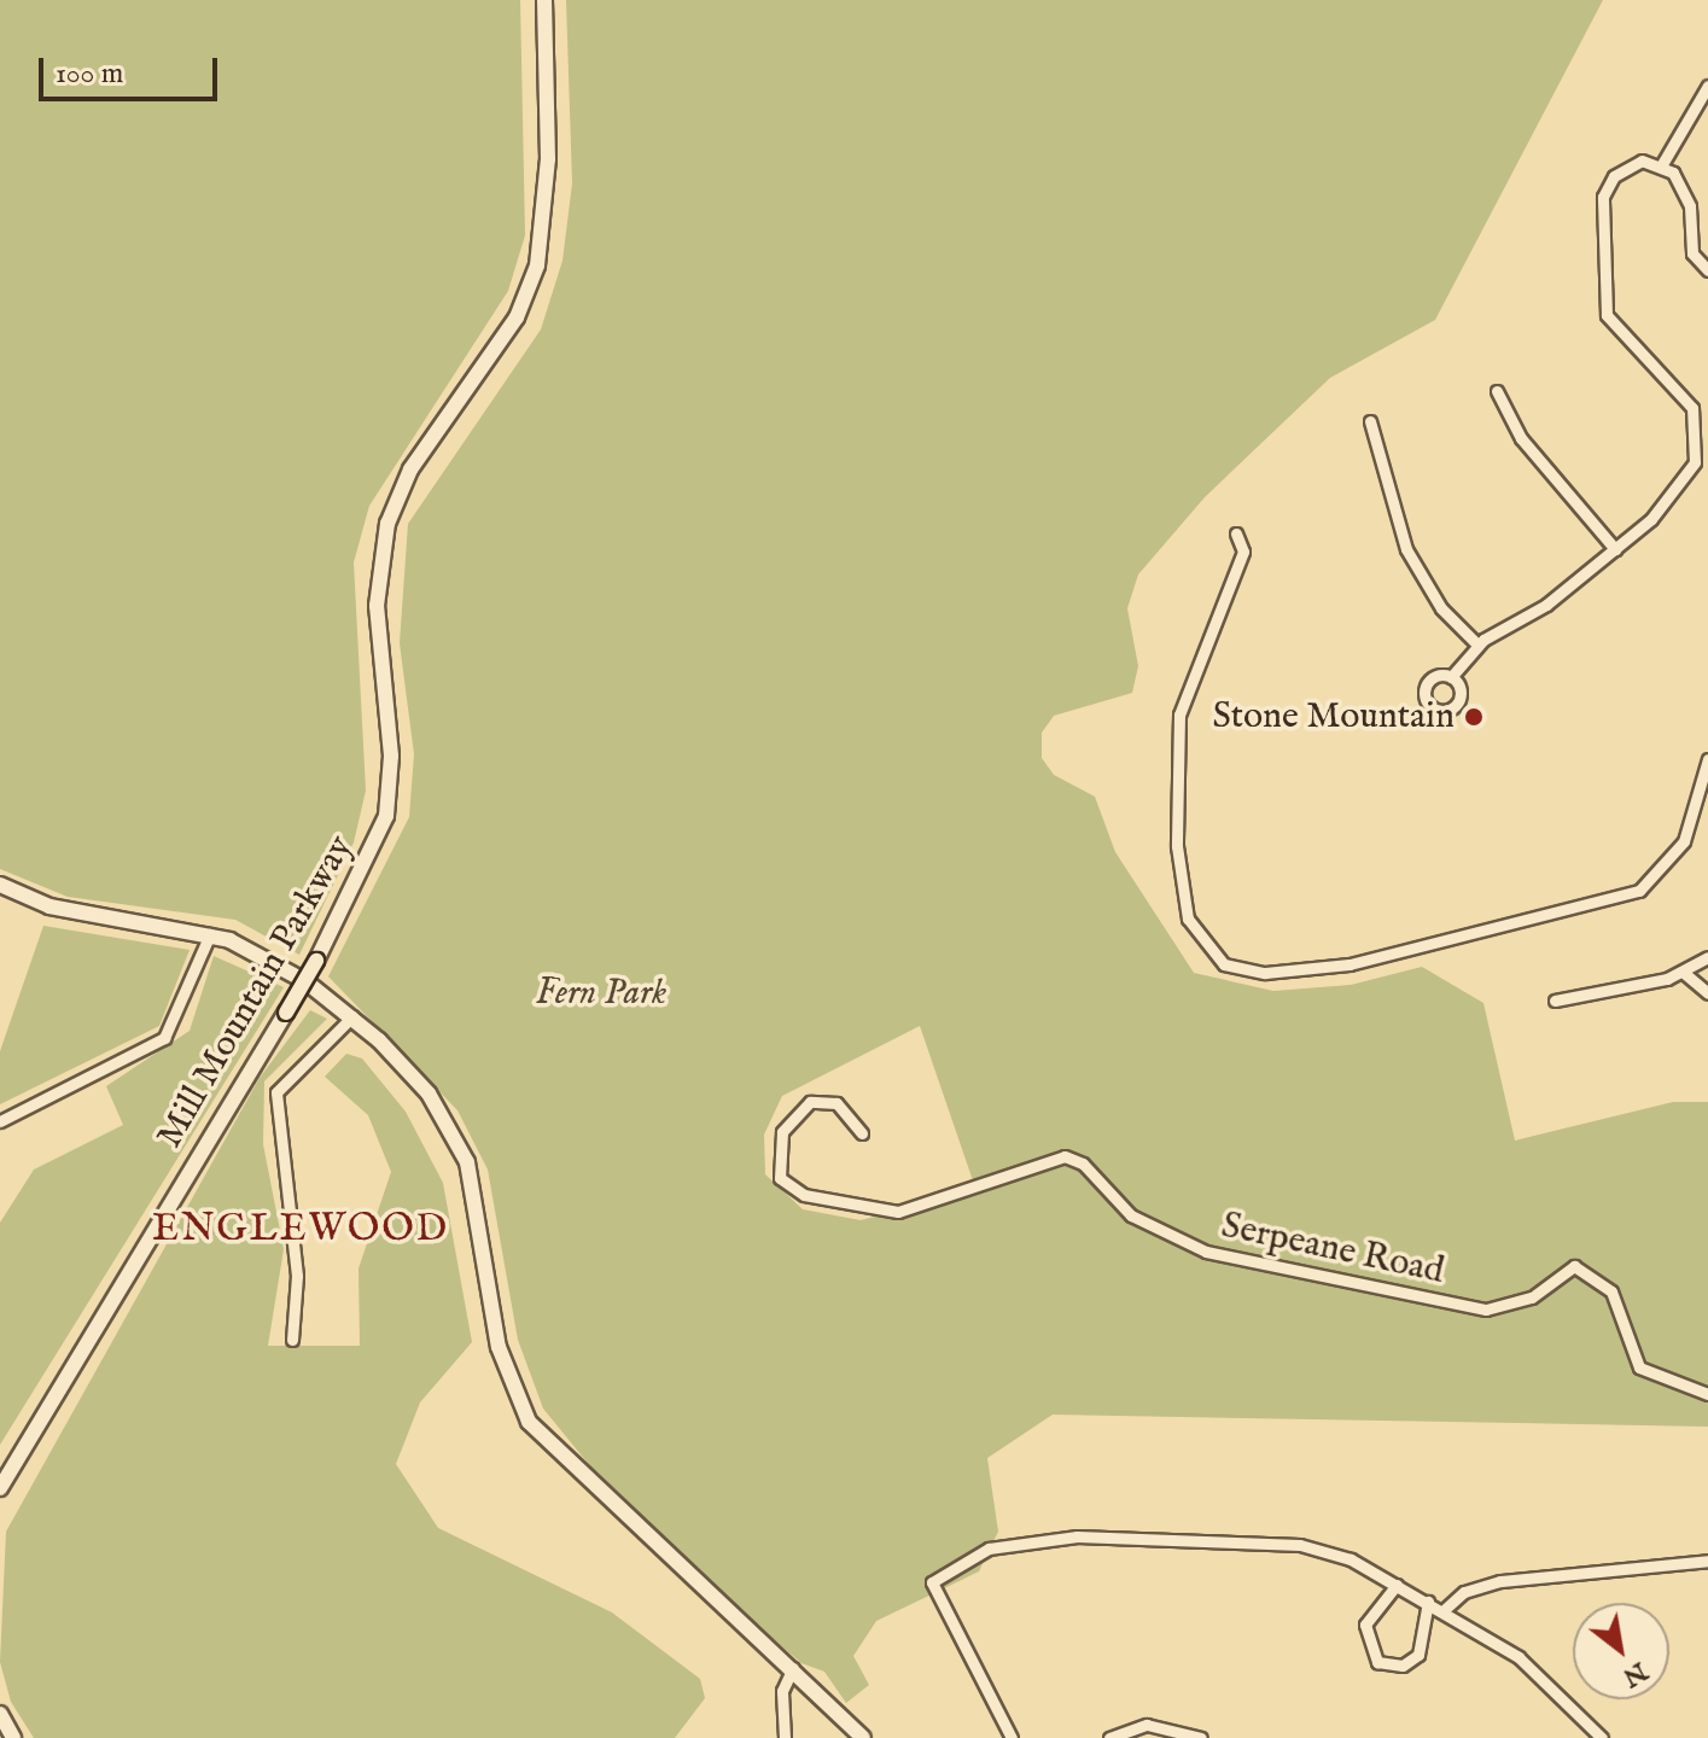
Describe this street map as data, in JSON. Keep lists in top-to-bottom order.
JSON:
{
  "streets": {
    "street": ["Mill Mountain Parkway", "Serpeane Road"]
  },
  "districts": ["ENGLEWOOD"],
  "parks": ["Fern Park"],
  "places": ["Stone Mountain"],
  "scale_bar": "100 m",
  "north": "bottom right"
}
